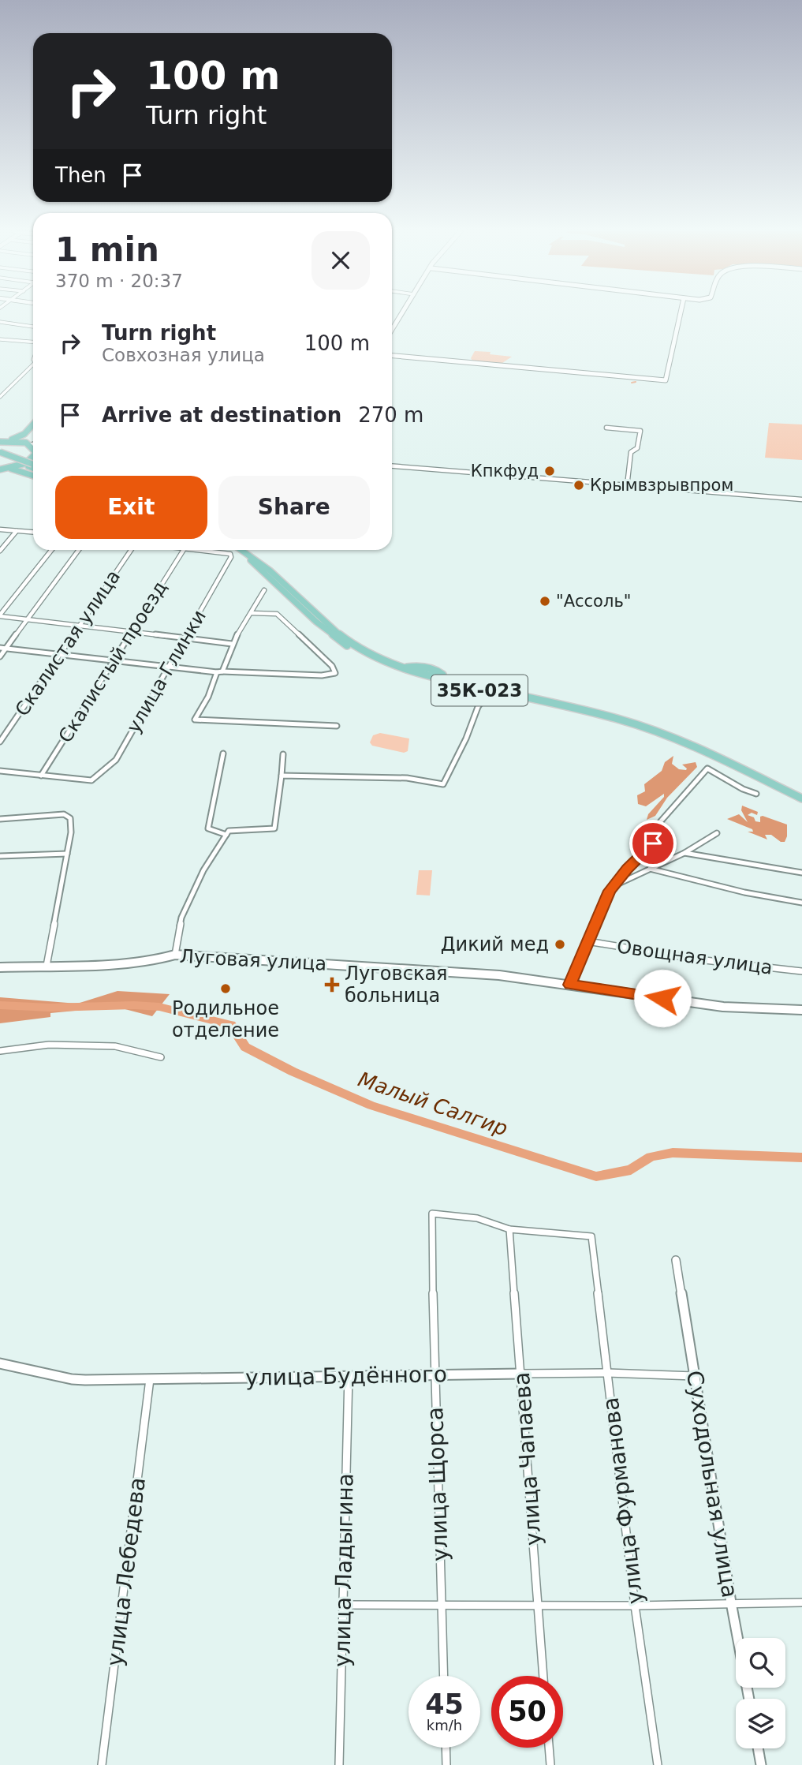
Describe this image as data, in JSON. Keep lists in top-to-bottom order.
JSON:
{
  "streets": {
    "main road": ["35К-023", "Луговая улица"],
    "street": [
      "Скалистая улица",
      "Скалистый проезд",
      "улица Глинки",
      "Овощная улица",
      "улица Будённого",
      "улица Чапаева",
      "улица Щорса",
      "Суходольная улица",
      "улица Фурманова",
      "улица Ладыгина",
      "улица Лебедева"
    ]
  },
  "crossings": [
    ["Скалистый проезд", "улица Глинки"],
    ["улица Будённого", "улица Чапаева"],
    ["улица Будённого", "улица Щорса"],
    ["улица Будённого", "Суходольная улица"],
    ["улица Будённого", "улица Фурманова"],
    ["улица Будённого", "улица Ладыгина"],
    ["улица Будённого", "улица Лебедева"],
    ["улица Чапаева", "улица Щорса"],
    ["улица Чапаева", "улица Фурманова"],
    ["улица Щорса", "улица Фурманова"]
  ],
  "water": ["Малый Салгир"],
  "places": {
    "other": [
      "Кпкфуд",
      "Крымвзрывпром",
      "\"Ассоль\"",
      "Дикий мед",
      "Родильное отделение"
    ],
    "health": ["Луговская больница"]
  },
  "page": {
    "turn": ["100 m", "Turn right"],
    "then": "Then",
    "heading": ["1 min", "370 m · 20:37"],
    "list": [
      {
        "name": "Turn right",
        "note": "Совхозная улица",
        "value": "100 m"
      },
      {
        "name": "Arrive at destination",
        "value": "270 m"
      }
    ],
    "buttons": ["Exit", "Share"],
    "speed": "45 km/h",
    "limit": "50"
  }
}
